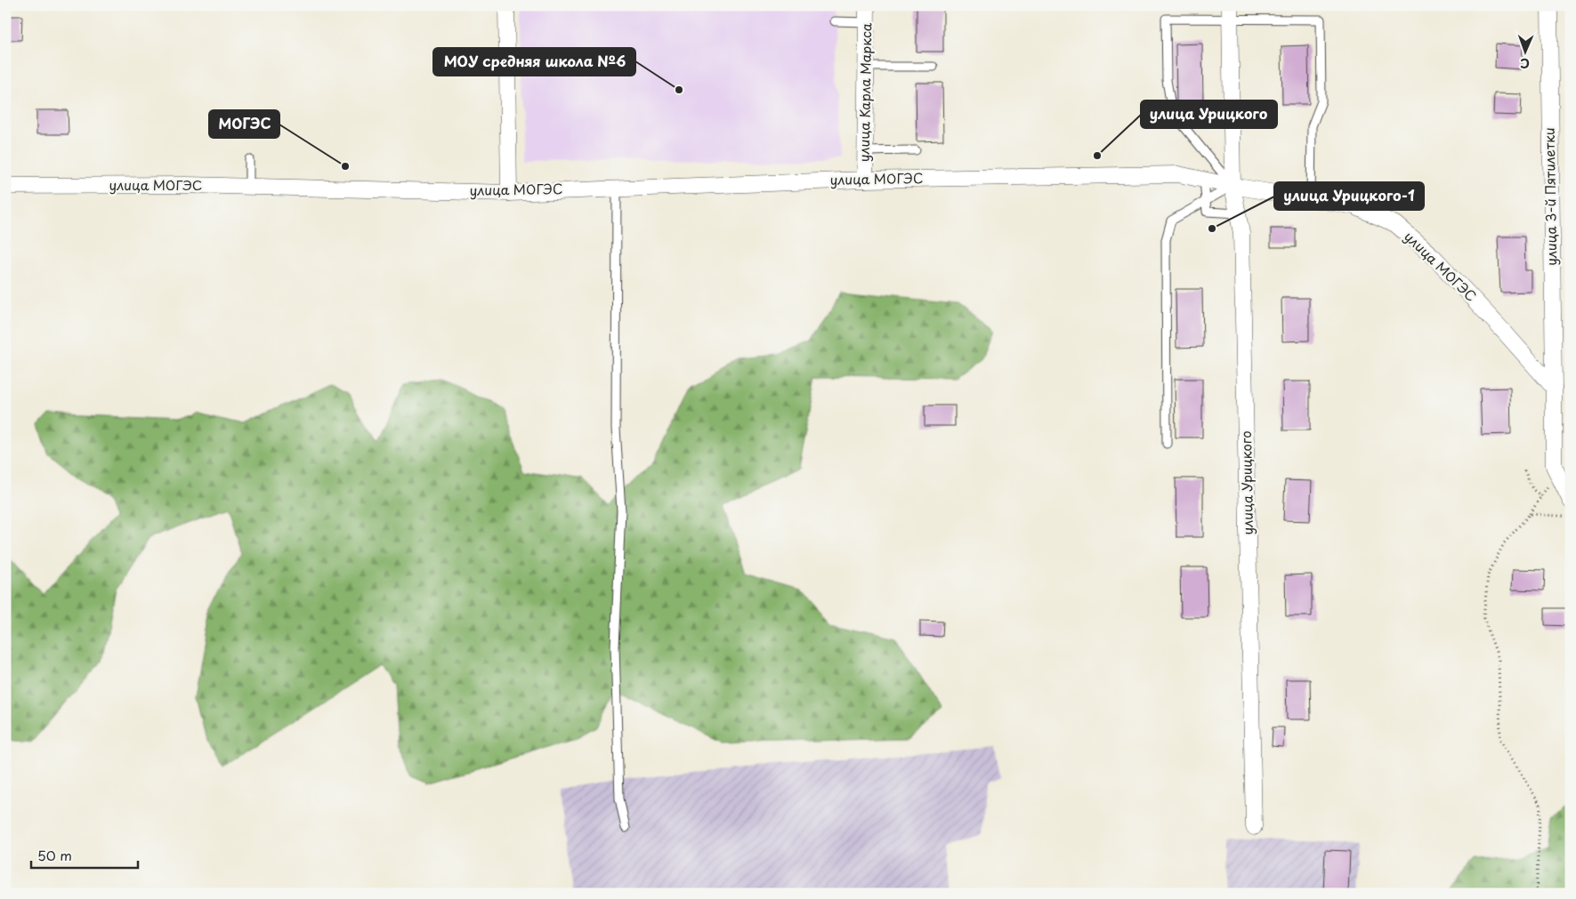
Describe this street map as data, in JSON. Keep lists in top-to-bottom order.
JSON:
{
  "streets": {
    "street": [
      "улица Карла Маркса",
      "улица МОГЭС",
      "улица 3-й Пятилетки",
      "улица Урицкого"
    ]
  },
  "crossings": [
    ["улица Карла Маркса", "улица МОГЭС"],
    ["улица МОГЭС", "улица 3-й Пятилетки"],
    ["улица МОГЭС", "улица Урицкого"]
  ],
  "places": [
    "МОУ средняя школа №6",
    "улица Урицкого",
    "МОГЭС",
    "улица Урицкого-1"
  ],
  "scale_bar": "50 m",
  "north": "bottom"
}
